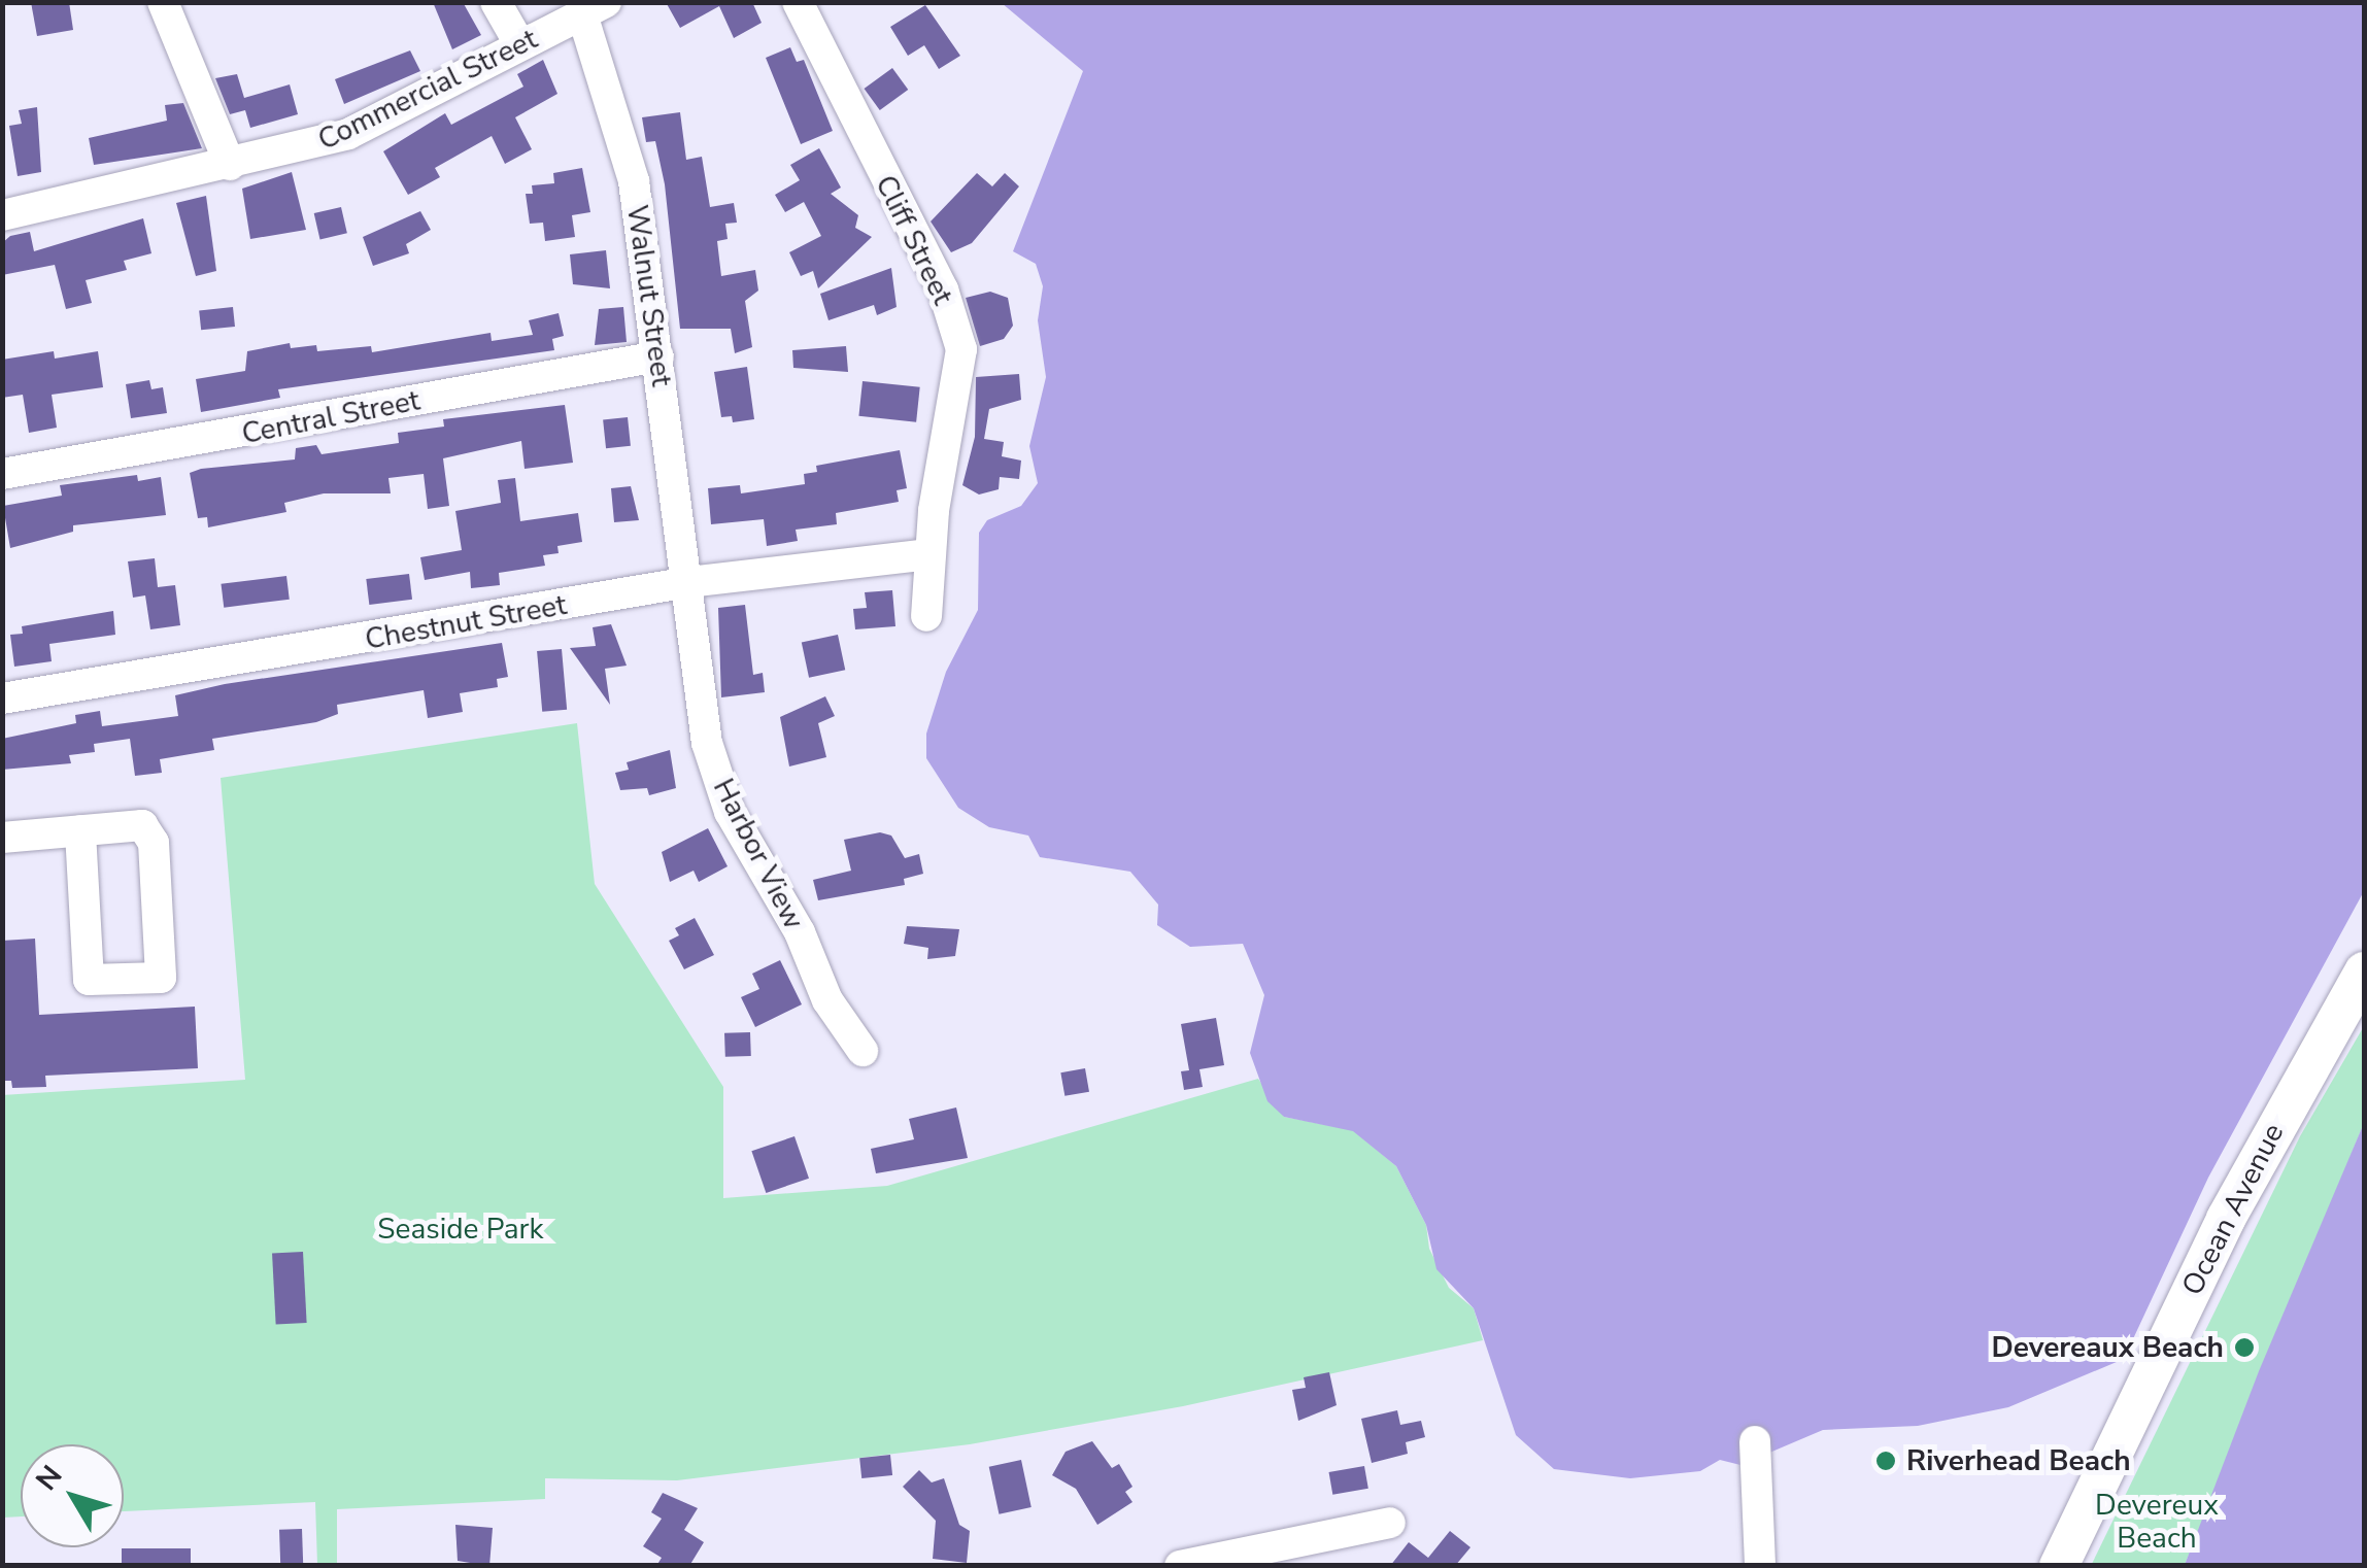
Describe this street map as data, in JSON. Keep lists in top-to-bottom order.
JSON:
{
  "streets": {
    "main road": ["Ocean Avenue"],
    "street": [
      "Commercial Street",
      "Cliff Street",
      "Walnut Street",
      "Central Street",
      "Chestnut Street",
      "Harbor View"
    ]
  },
  "crossings": [
    ["Commercial Street", "Walnut Street"],
    ["Cliff Street", "Chestnut Street"],
    ["Walnut Street", "Central Street"],
    ["Walnut Street", "Chestnut Street"],
    ["Walnut Street", "Harbor View"],
    ["Chestnut Street", "Harbor View"]
  ],
  "parks": ["Seaside Park", "Devereux Beach"],
  "places": ["Devereaux Beach", "Riverhead Beach"],
  "north": "top left"
}
